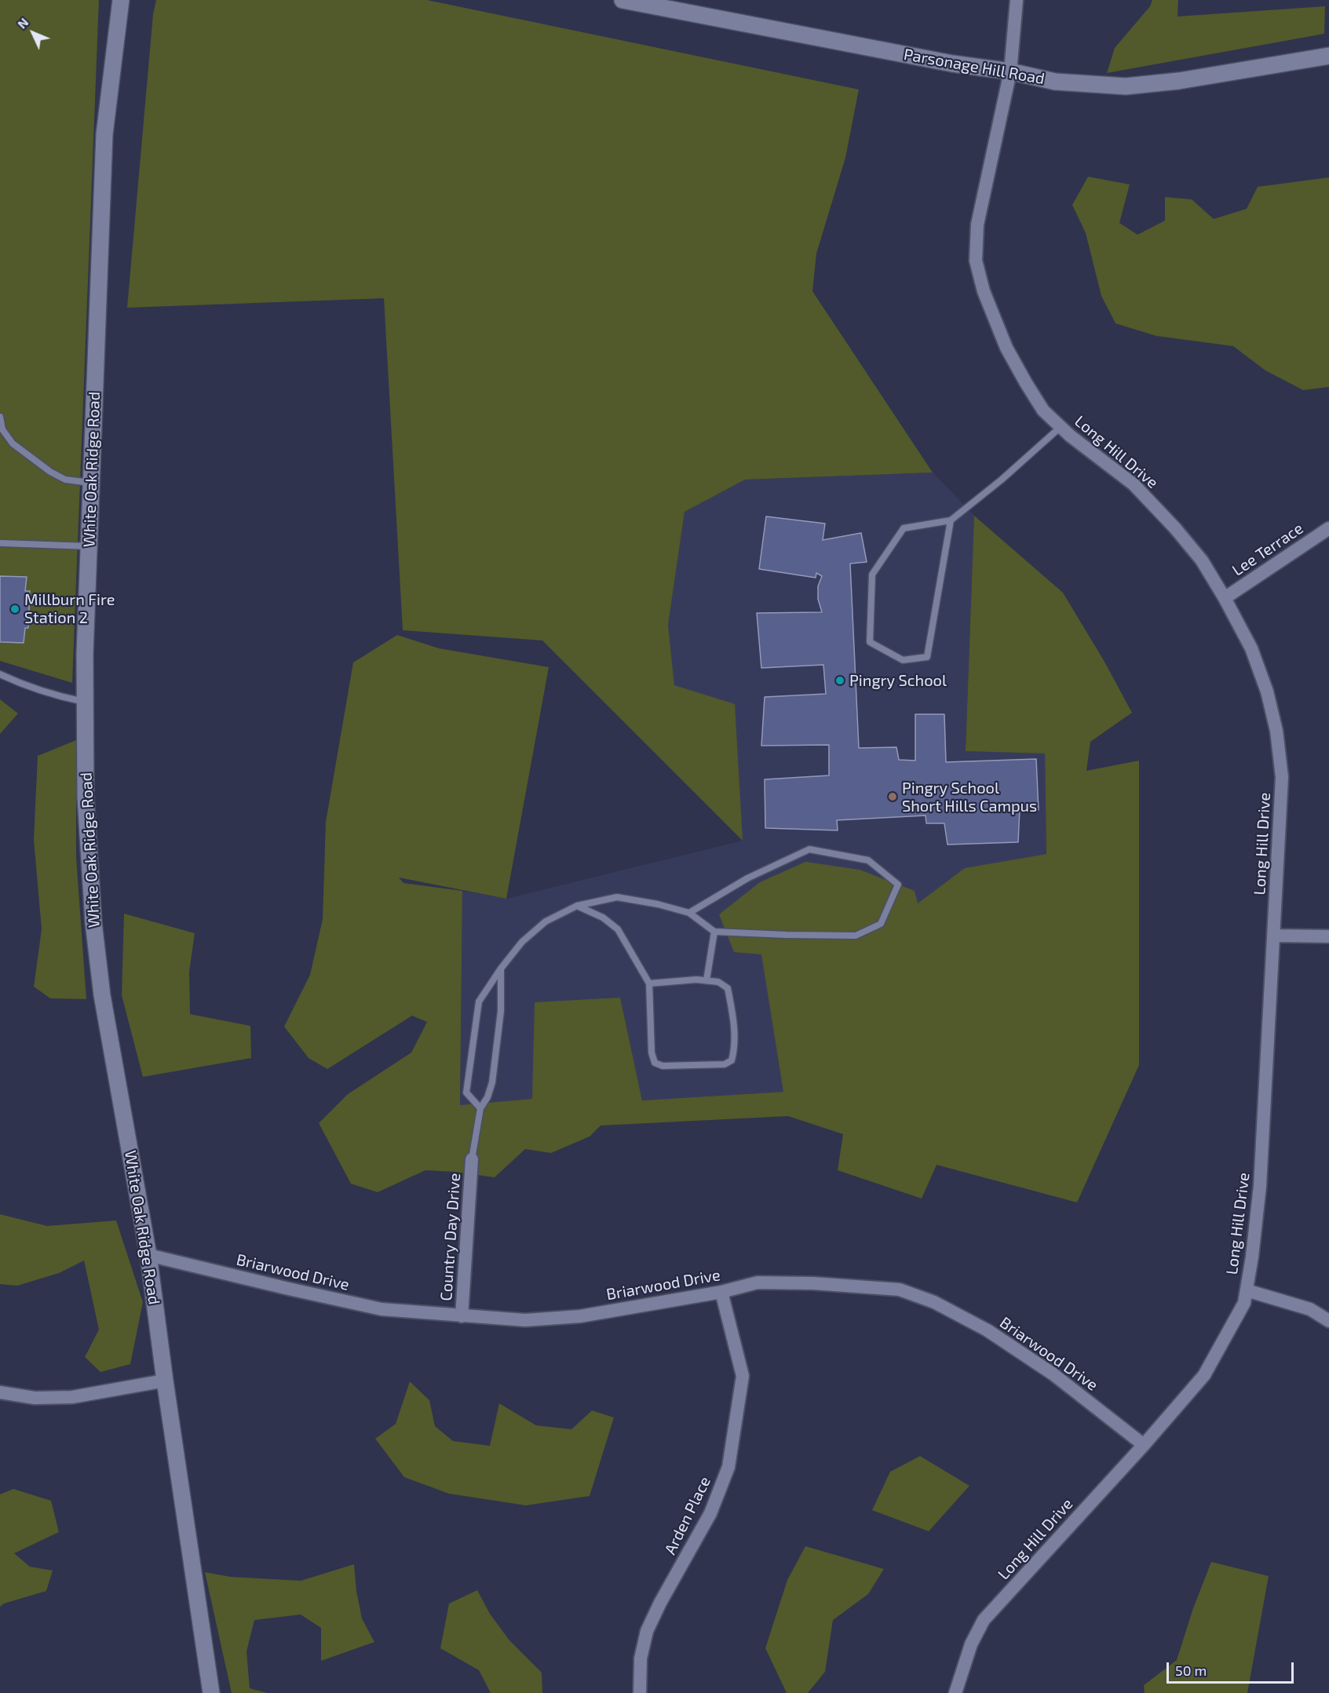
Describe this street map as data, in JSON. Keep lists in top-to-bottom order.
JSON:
{
  "streets": {
    "street": [
      "Parsonage Hill Road",
      "Long Hill Drive",
      "White Oak Ridge Road",
      "Lee Terrace",
      "Country Day Drive",
      "Briarwood Drive",
      "Arden Place"
    ]
  },
  "crossings": [
    ["Parsonage Hill Road", "Long Hill Drive"],
    ["Long Hill Drive", "Lee Terrace"],
    ["Long Hill Drive", "Briarwood Drive"],
    ["White Oak Ridge Road", "Briarwood Drive"],
    ["Country Day Drive", "Briarwood Drive"],
    ["Briarwood Drive", "Arden Place"]
  ],
  "places": ["Millburn Fire Station 2", "Pingry School", "Pingry School Short Hills Campus"],
  "scale_bar": "50 m",
  "north": "top left"
}
